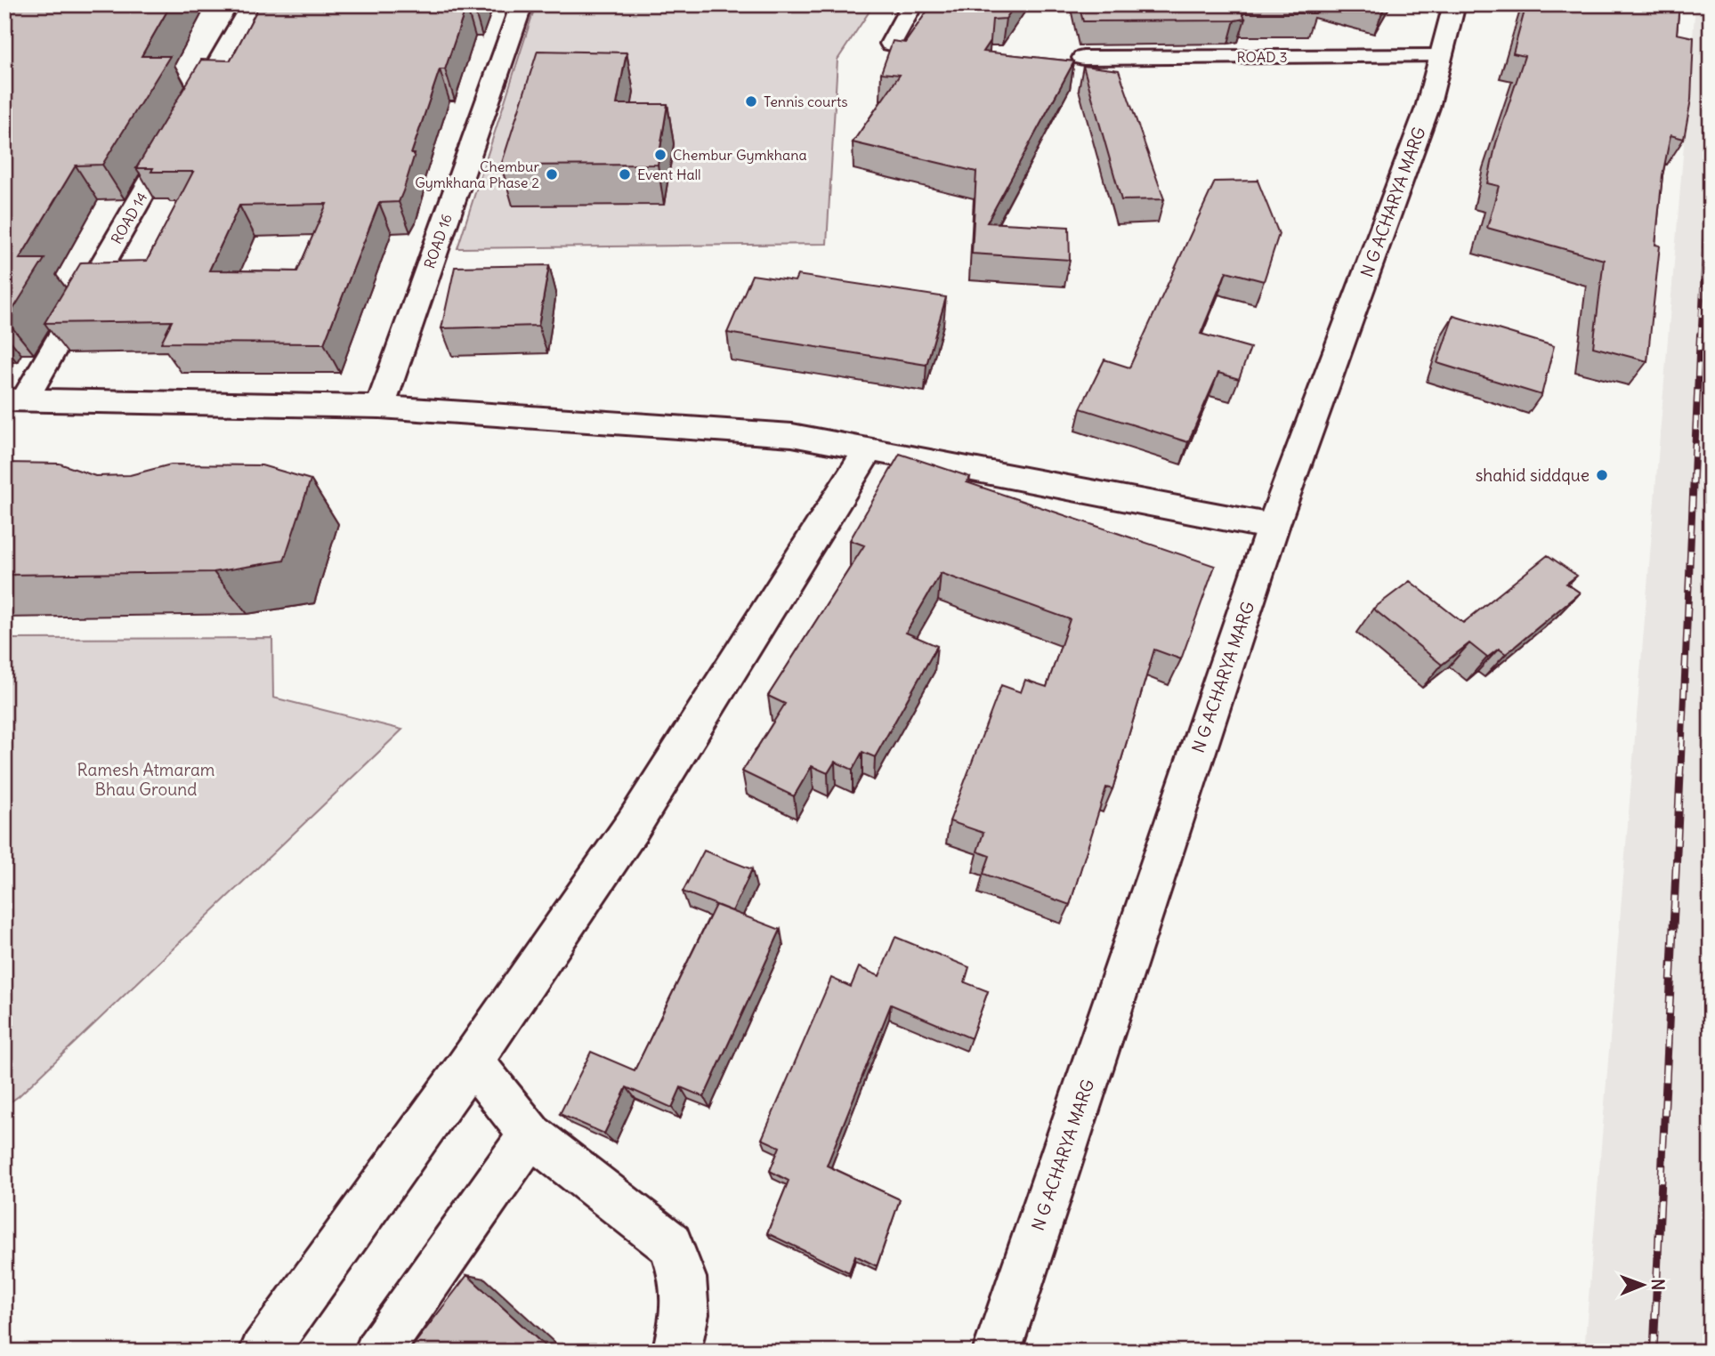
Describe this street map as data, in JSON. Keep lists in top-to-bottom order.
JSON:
{
  "streets": {
    "street": [
      "ROAD 3",
      "N G ACHARYA MARG",
      "ROAD 14",
      "ROAD 16"
    ]
  },
  "crossings": [
    ["ROAD 3", "N G ACHARYA MARG"]
  ],
  "parks": ["Ramesh Atmaram Bhau Ground"],
  "places": [
    "Tennis courts",
    "Chembur Gymkhana",
    "Chembur Gymkhana Phase 2",
    "Event Hall",
    "shahid siddque"
  ],
  "north": "right"
}
